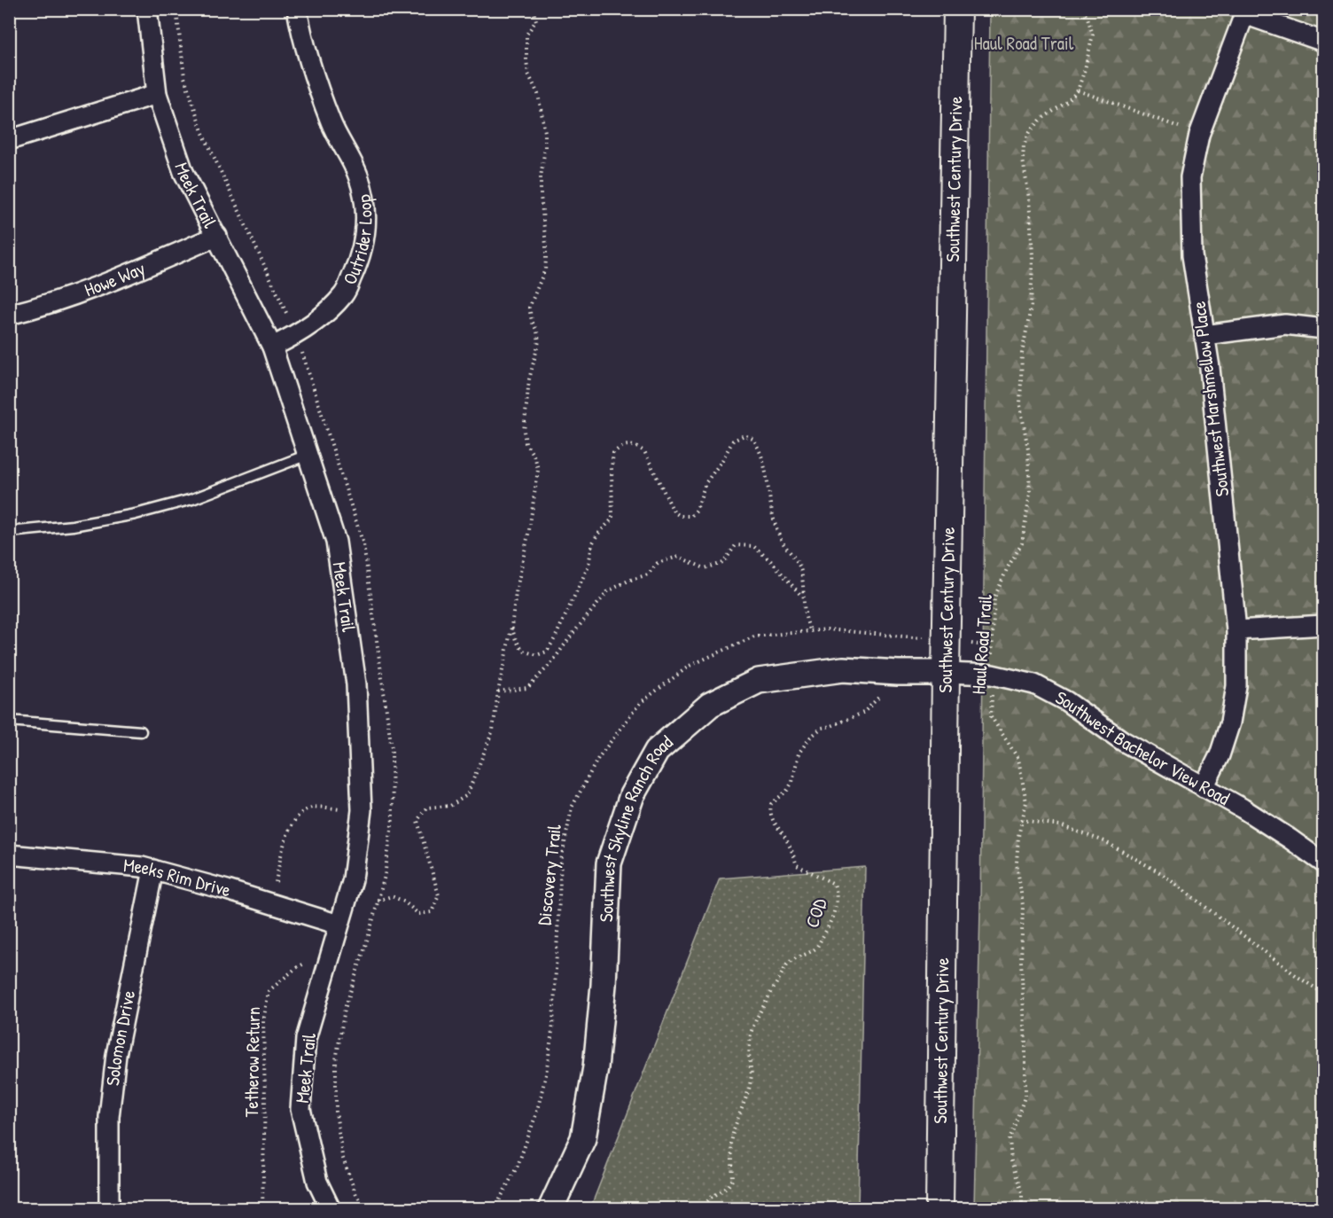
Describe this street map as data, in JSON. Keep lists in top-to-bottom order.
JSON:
{
  "streets": {
    "main road": ["Southwest Century Drive"],
    "street": [
      "Meek Trail",
      "Outrider Loop",
      "Howe Way",
      "Southwest Marshmellow Place",
      "Southwest Bachelor View Road",
      "Southwest Skyline Ranch Road",
      "Meeks Rim Drive",
      "Solomon Drive"
    ],
    "path": [
      "Haul Road Trail",
      "Discovery Trail",
      "COD",
      "Tetherow Return"
    ]
  },
  "crossings": [
    ["Southwest Century Drive", "Southwest Bachelor View Road"],
    ["Southwest Century Drive", "Southwest Skyline Ranch Road"],
    ["Southwest Century Drive", "Discovery Trail"],
    ["Meek Trail", "Outrider Loop"],
    ["Meek Trail", "Howe Way"],
    ["Meek Trail", "Meeks Rim Drive"],
    ["Meek Trail", "Tetherow Return"],
    ["Southwest Marshmellow Place", "Southwest Bachelor View Road"],
    ["Haul Road Trail", "Southwest Bachelor View Road"],
    ["Haul Road Trail", "Discovery Trail"],
    ["Southwest Bachelor View Road", "Southwest Skyline Ranch Road"],
    ["Southwest Skyline Ranch Road", "COD"],
    ["Meeks Rim Drive", "Solomon Drive"]
  ],
  "parks": ["Haul Road Trail"]
}
